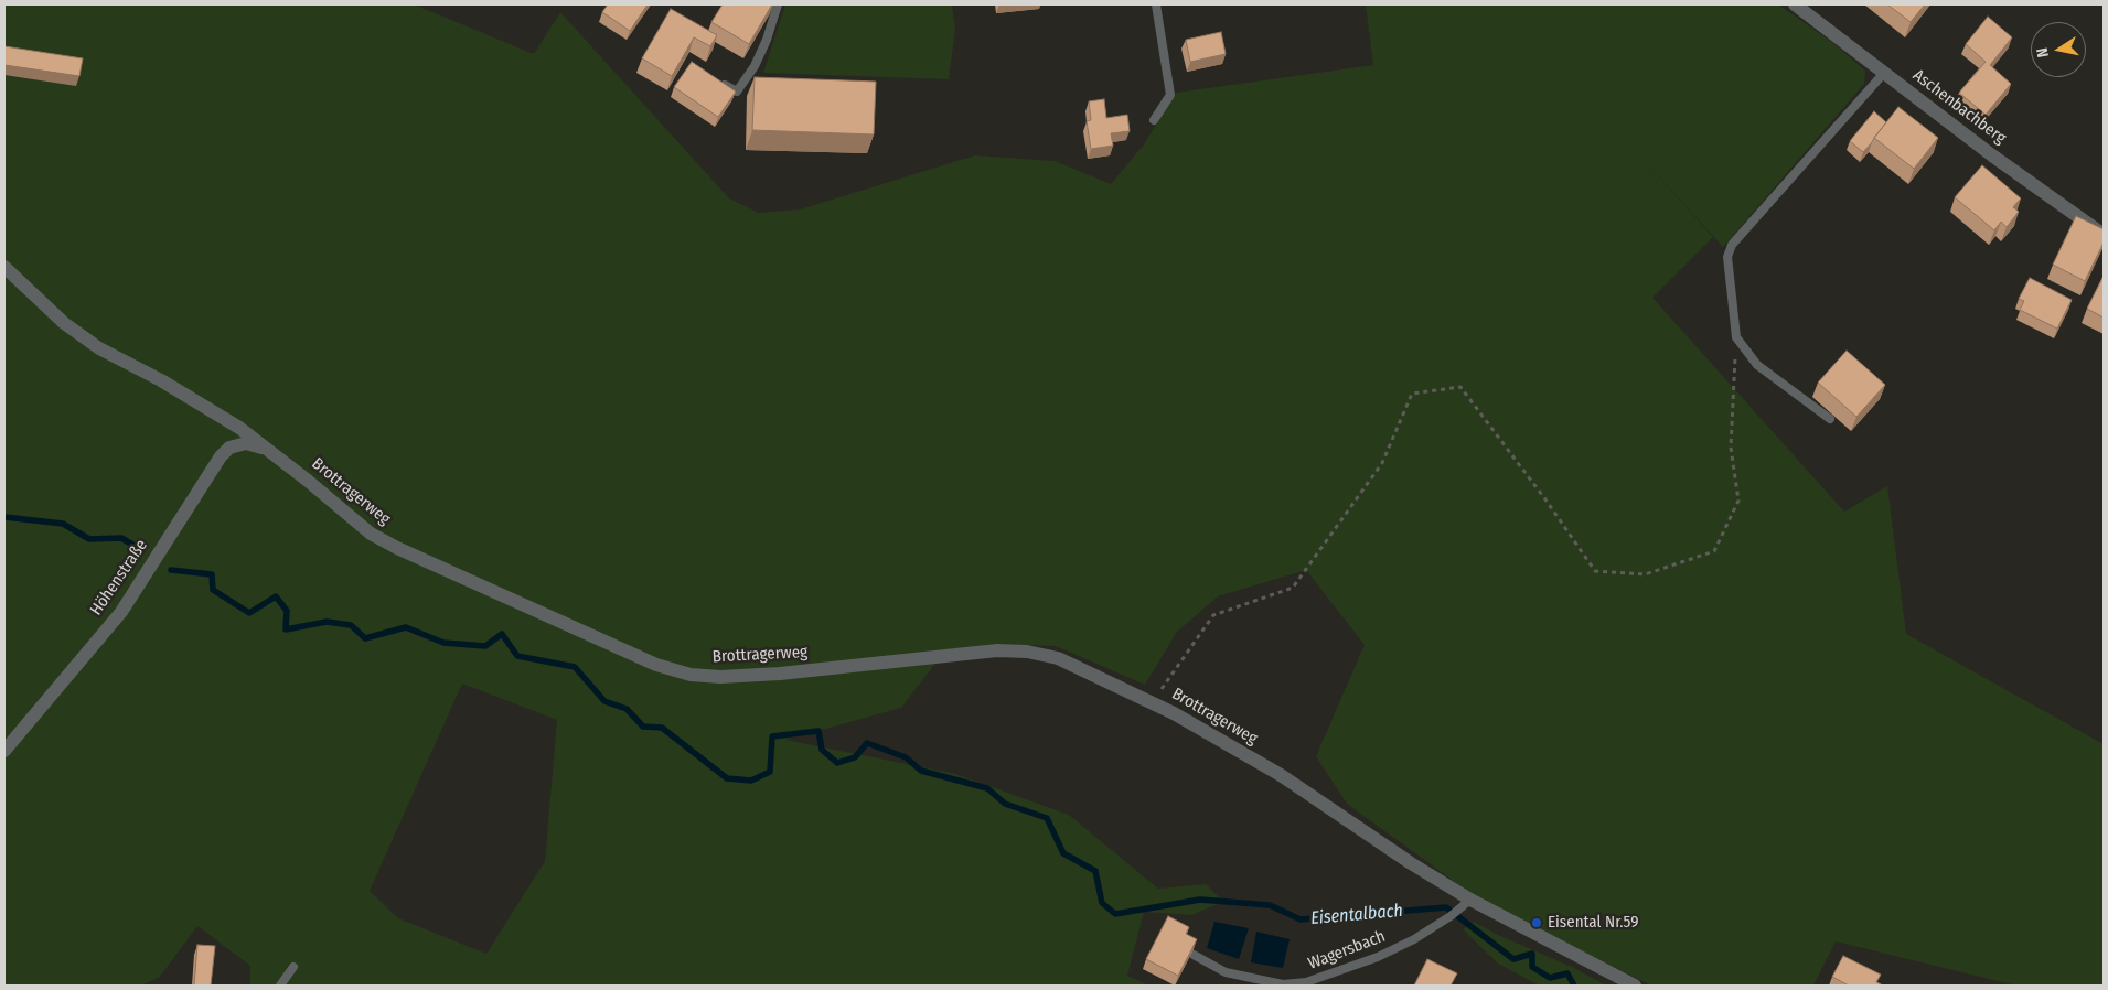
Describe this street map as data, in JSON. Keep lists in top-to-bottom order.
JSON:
{
  "streets": {
    "street": ["Aschenbachberg", "Brottragerweg", "Höhenstraße"],
    "lane": ["Wagersbach"]
  },
  "crossings": [
    ["Brottragerweg", "Höhenstraße"],
    ["Brottragerweg", "Wagersbach"]
  ],
  "water": ["Eisentalbach"],
  "places": ["Eisental Nr.59"],
  "north": "left"
}
